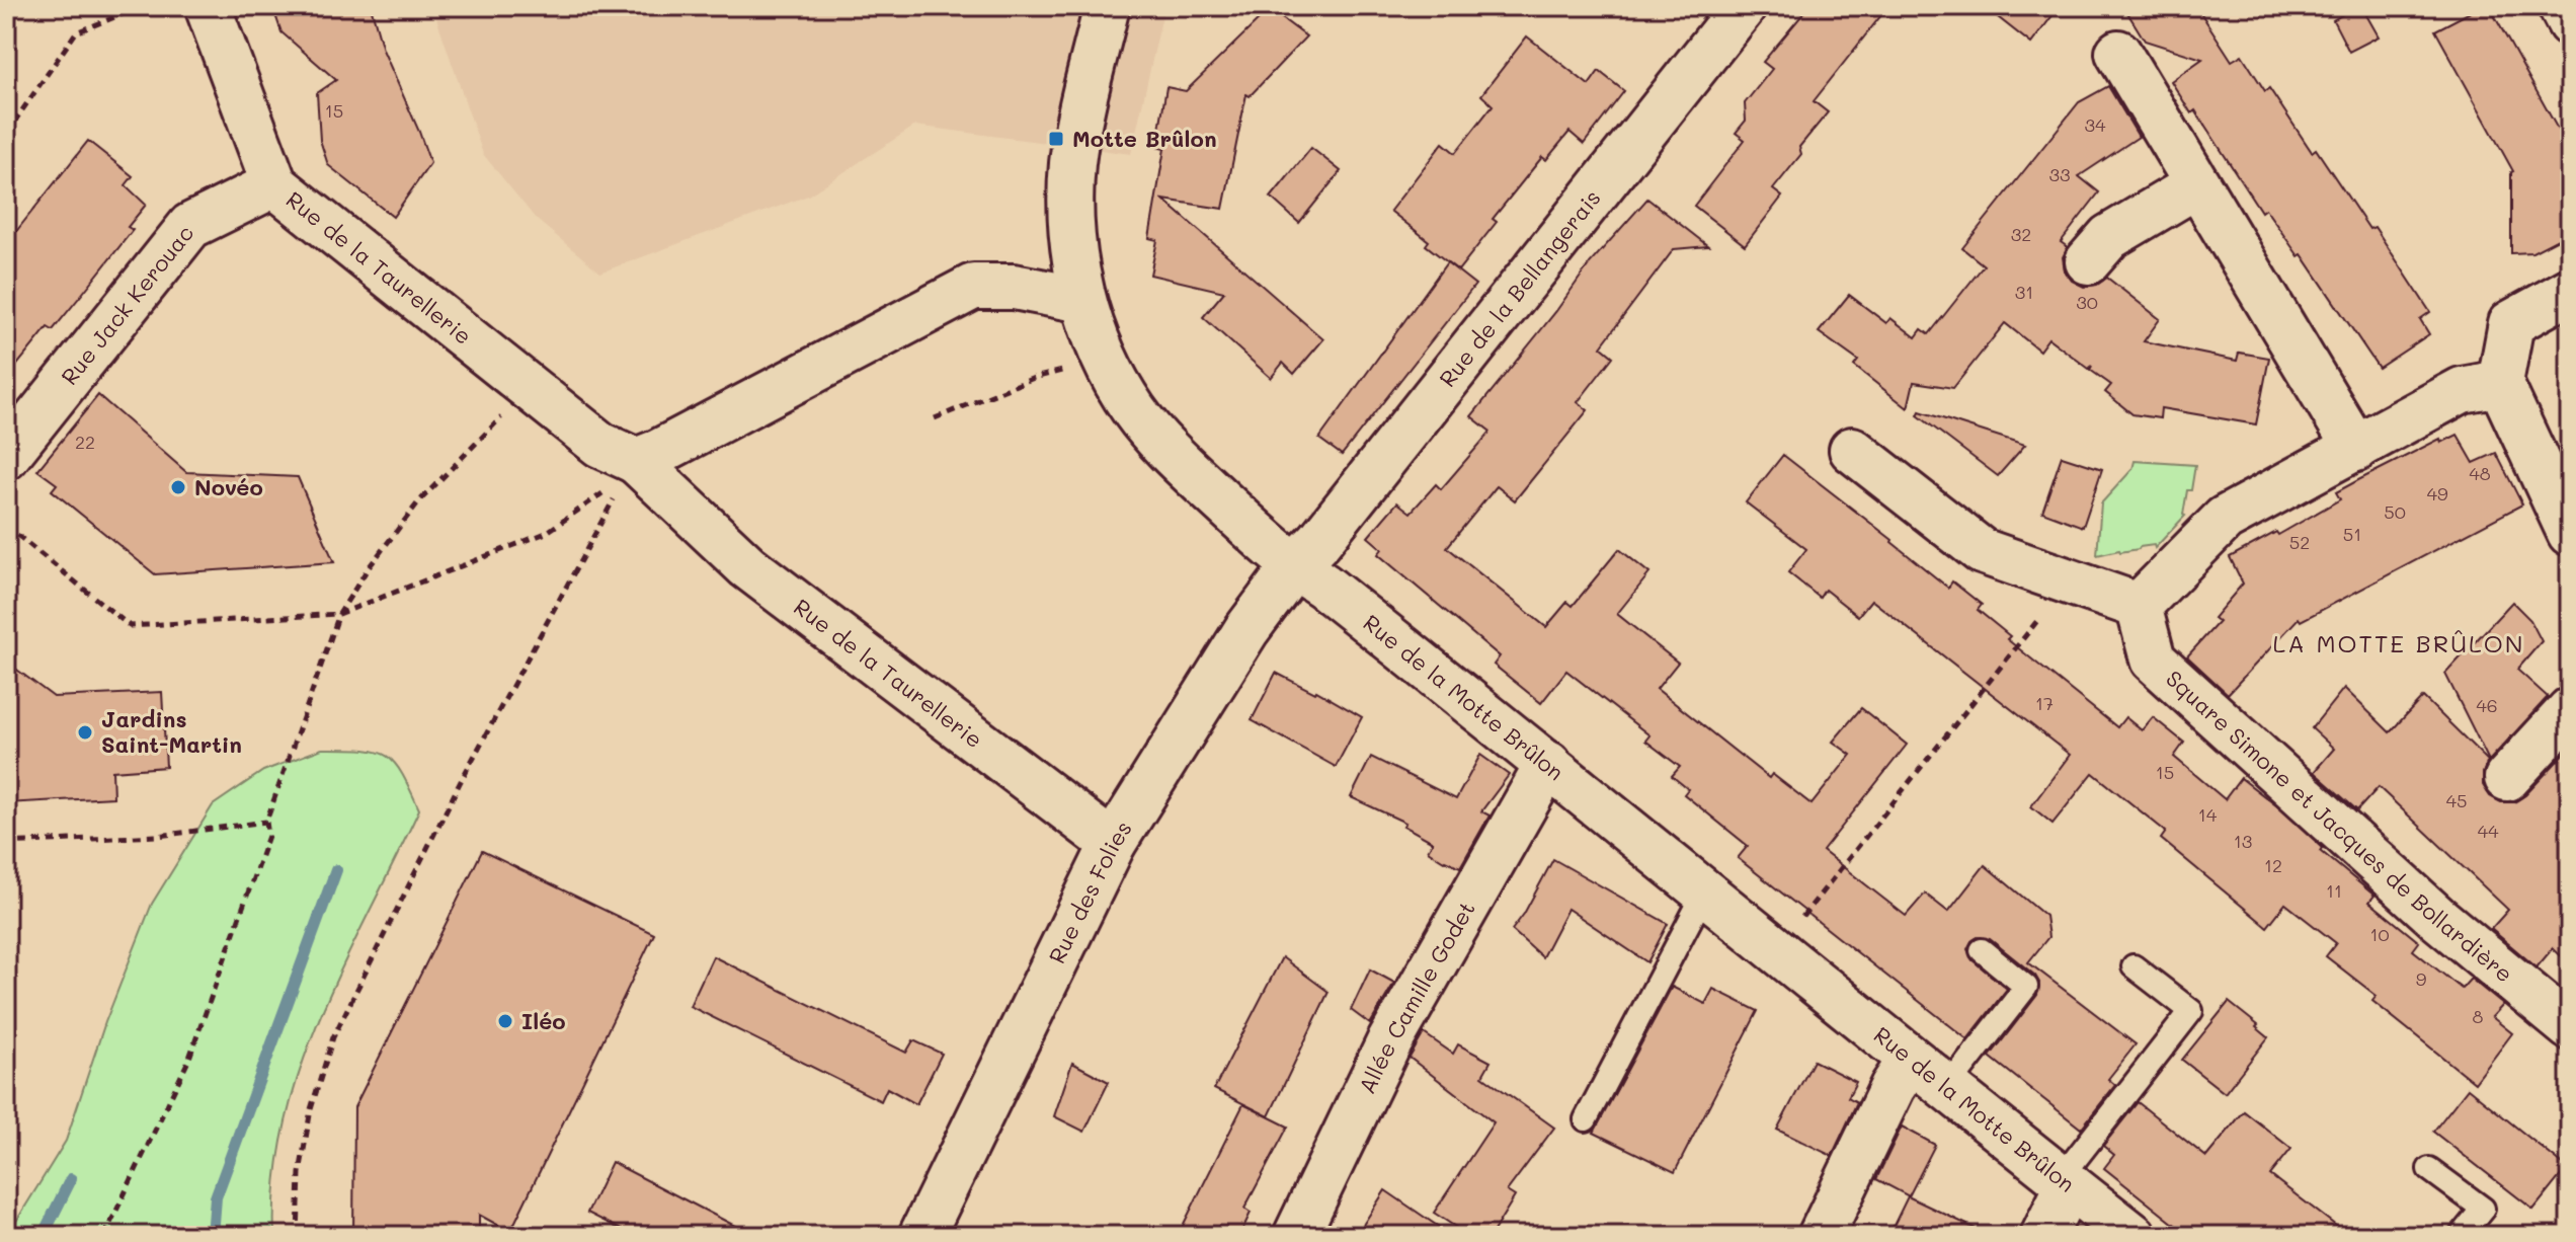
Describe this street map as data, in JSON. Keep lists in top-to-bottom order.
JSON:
{
  "streets": {
    "street": [
      "Rue de la Taurellerie",
      "Rue de la Bellangerais",
      "Rue Jack Kerouac",
      "Rue de la Motte Brûlon",
      "Square Simone et Jacques de Bollardière",
      "Rue des Folies",
      "Allée Camille Godet"
    ]
  },
  "crossings": [
    ["Rue de la Taurellerie", "Rue Jack Kerouac"],
    ["Rue de la Taurellerie", "Rue des Folies"],
    ["Rue de la Bellangerais", "Rue de la Motte Brûlon"],
    ["Rue de la Bellangerais", "Rue des Folies"],
    ["Rue de la Motte Brûlon", "Rue des Folies"],
    ["Rue de la Motte Brûlon", "Allée Camille Godet"]
  ],
  "districts": ["LA MOTTE BRÛLON"],
  "places": {
    "transit": ["Motte Brûlon"],
    "other": ["Novéo", "Jardins Saint-Martin", "Iléo"]
  },
  "house_numbers": [
    "15",
    "34",
    "33",
    "32",
    "31",
    "30",
    "22",
    "48",
    "49",
    "50",
    "51",
    "52",
    "17",
    "46",
    "15",
    "45",
    "14",
    "44",
    "13",
    "12",
    "11",
    "10",
    "9",
    "8"
  ]
}
